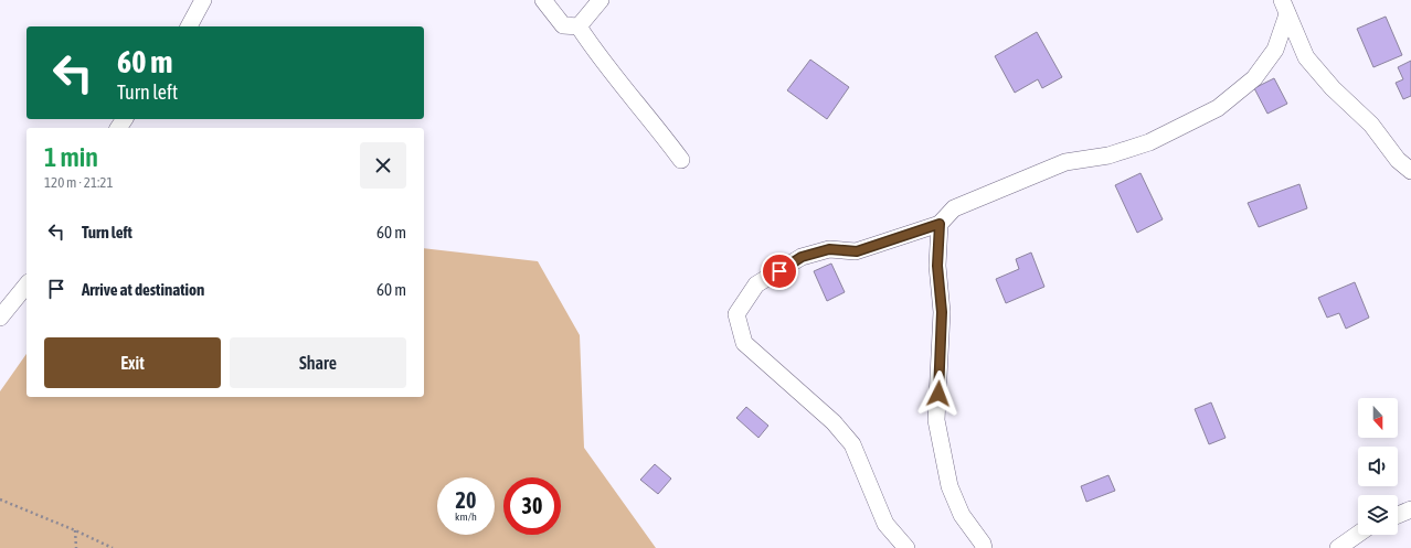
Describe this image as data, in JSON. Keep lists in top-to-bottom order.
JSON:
{
  "north": "bottom",
  "page": {
    "turn": ["60 m", "Turn left"],
    "heading": ["1 min", "120 m · 21:21"],
    "list": [
      {
        "name": "Turn left",
        "value": "60 m"
      },
      {
        "name": "Arrive at destination",
        "value": "60 m"
      }
    ],
    "buttons": ["Exit", "Share"],
    "speed": "20 km/h",
    "limit": "30"
  }
}
